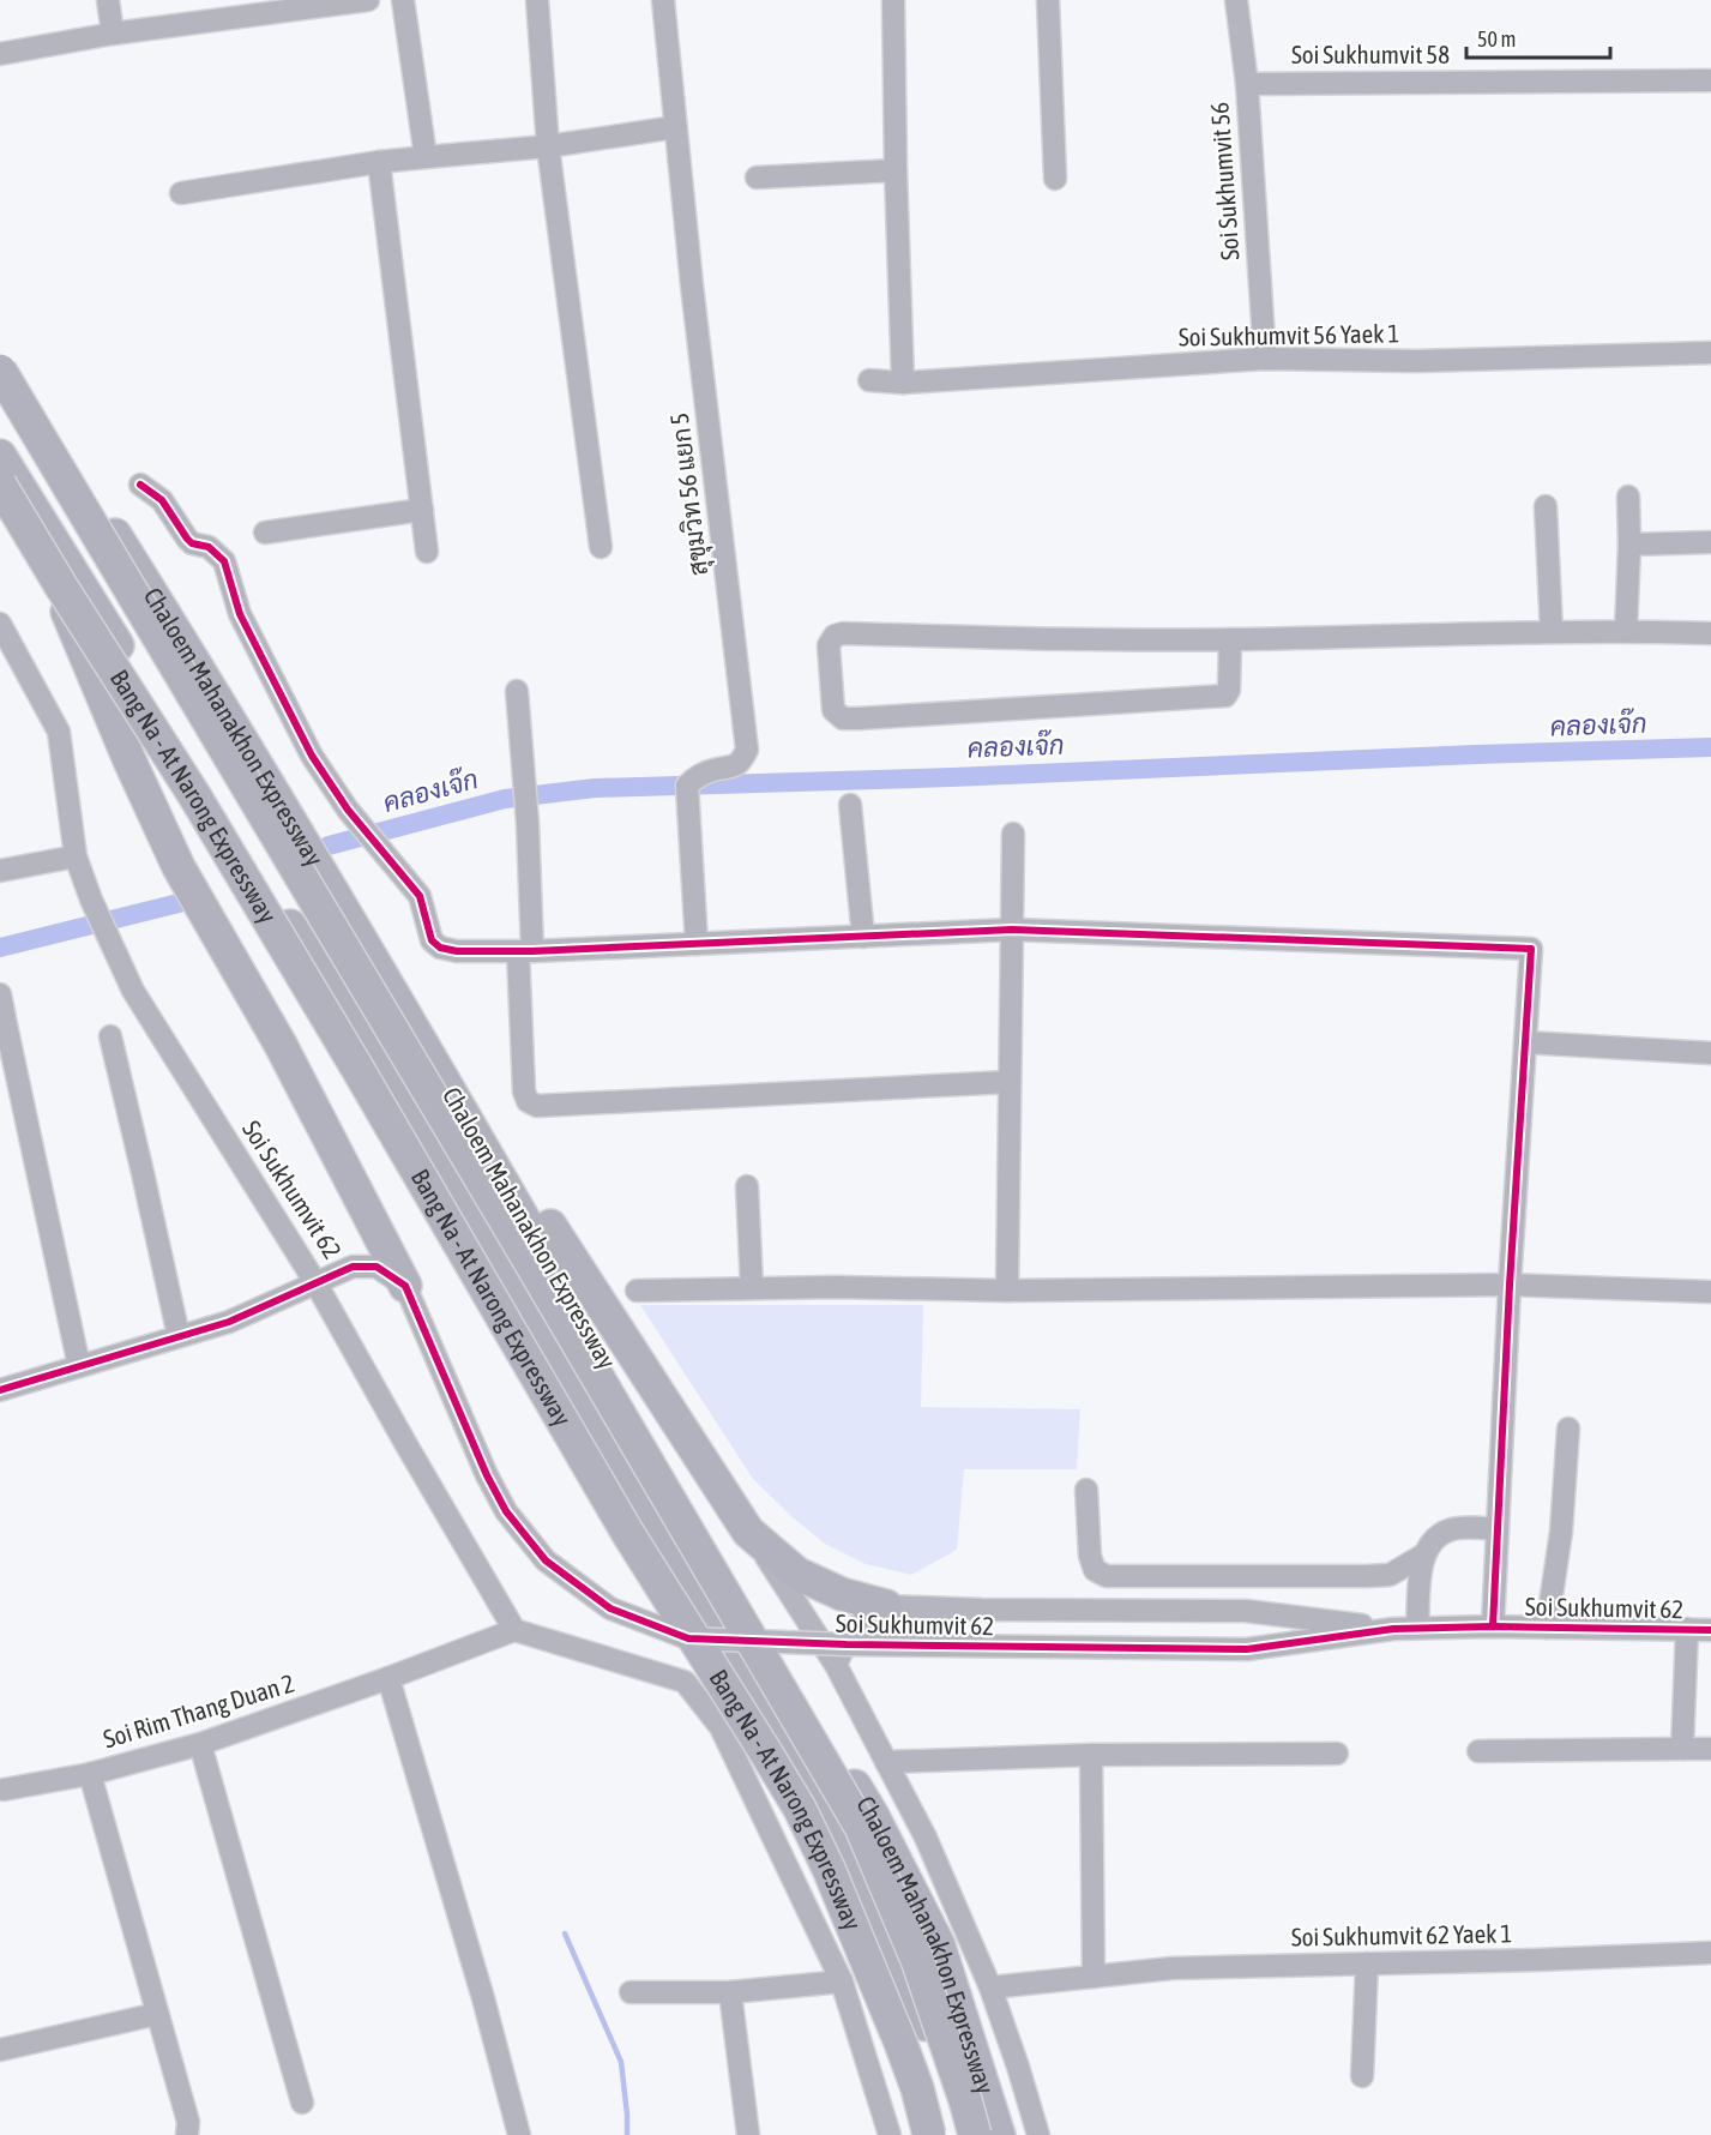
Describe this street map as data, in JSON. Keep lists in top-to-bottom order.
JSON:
{
  "streets": {
    "highway": ["Chaloem Mahanakhon Expressway", "Bang Na - At Narong Expressway"],
    "street": [
      "Soi Sukhumvit 58",
      "Soi Sukhumvit 56",
      "Soi Sukhumvit 56 Yaek 1",
      "สุขุมวิท 56 แยก 5",
      "Soi Sukhumvit 62",
      "Soi Rim Thang Duan 2",
      "Soi Sukhumvit 62 Yaek 1"
    ]
  },
  "crossings": [
    ["Soi Sukhumvit 58", "Soi Sukhumvit 56"],
    ["Soi Sukhumvit 56", "Soi Sukhumvit 56 Yaek 1"],
    ["Chaloem Mahanakhon Expressway", "Bang Na - At Narong Expressway"]
  ],
  "water": ["คลองเจ๊ก"],
  "scale_bar": "50 m"
}
